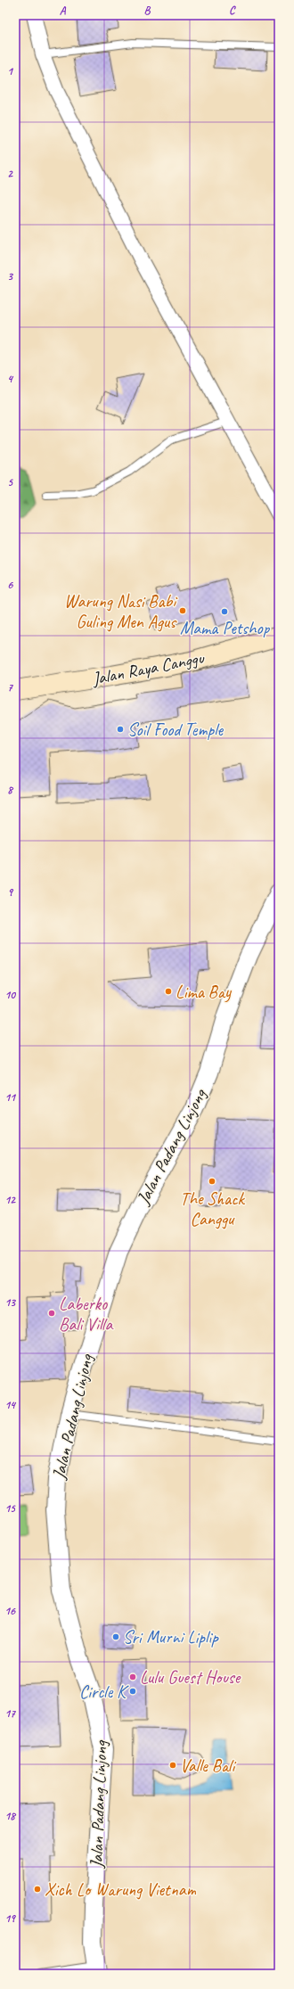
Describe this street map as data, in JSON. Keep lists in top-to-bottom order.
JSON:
{
  "streets": {
    "main road": ["Jalan Raya Canggu"],
    "street": ["Jalan Padang Linjong"]
  },
  "places": [
    "Warung Nasi Babi Guling Men Agus",
    "Mama Petshop",
    "Soil Food Temple",
    "Lima Bay",
    "The Shack Canggu",
    "Laberko Bali Villa",
    "Sri Murni Liplip",
    "Lulu Guest House",
    "Circle K",
    "Valle Bali",
    "Xich Lo Warung Vietnam"
  ],
  "grid": {
    "columns": ["A", "B", "C"],
    "rows": [
      "1",
      "2",
      "3",
      "4",
      "5",
      "6",
      "7",
      "8",
      "9",
      "10",
      "11",
      "12",
      "13",
      "14",
      "15",
      "16",
      "17",
      "18",
      "19"
    ]
  }
}
